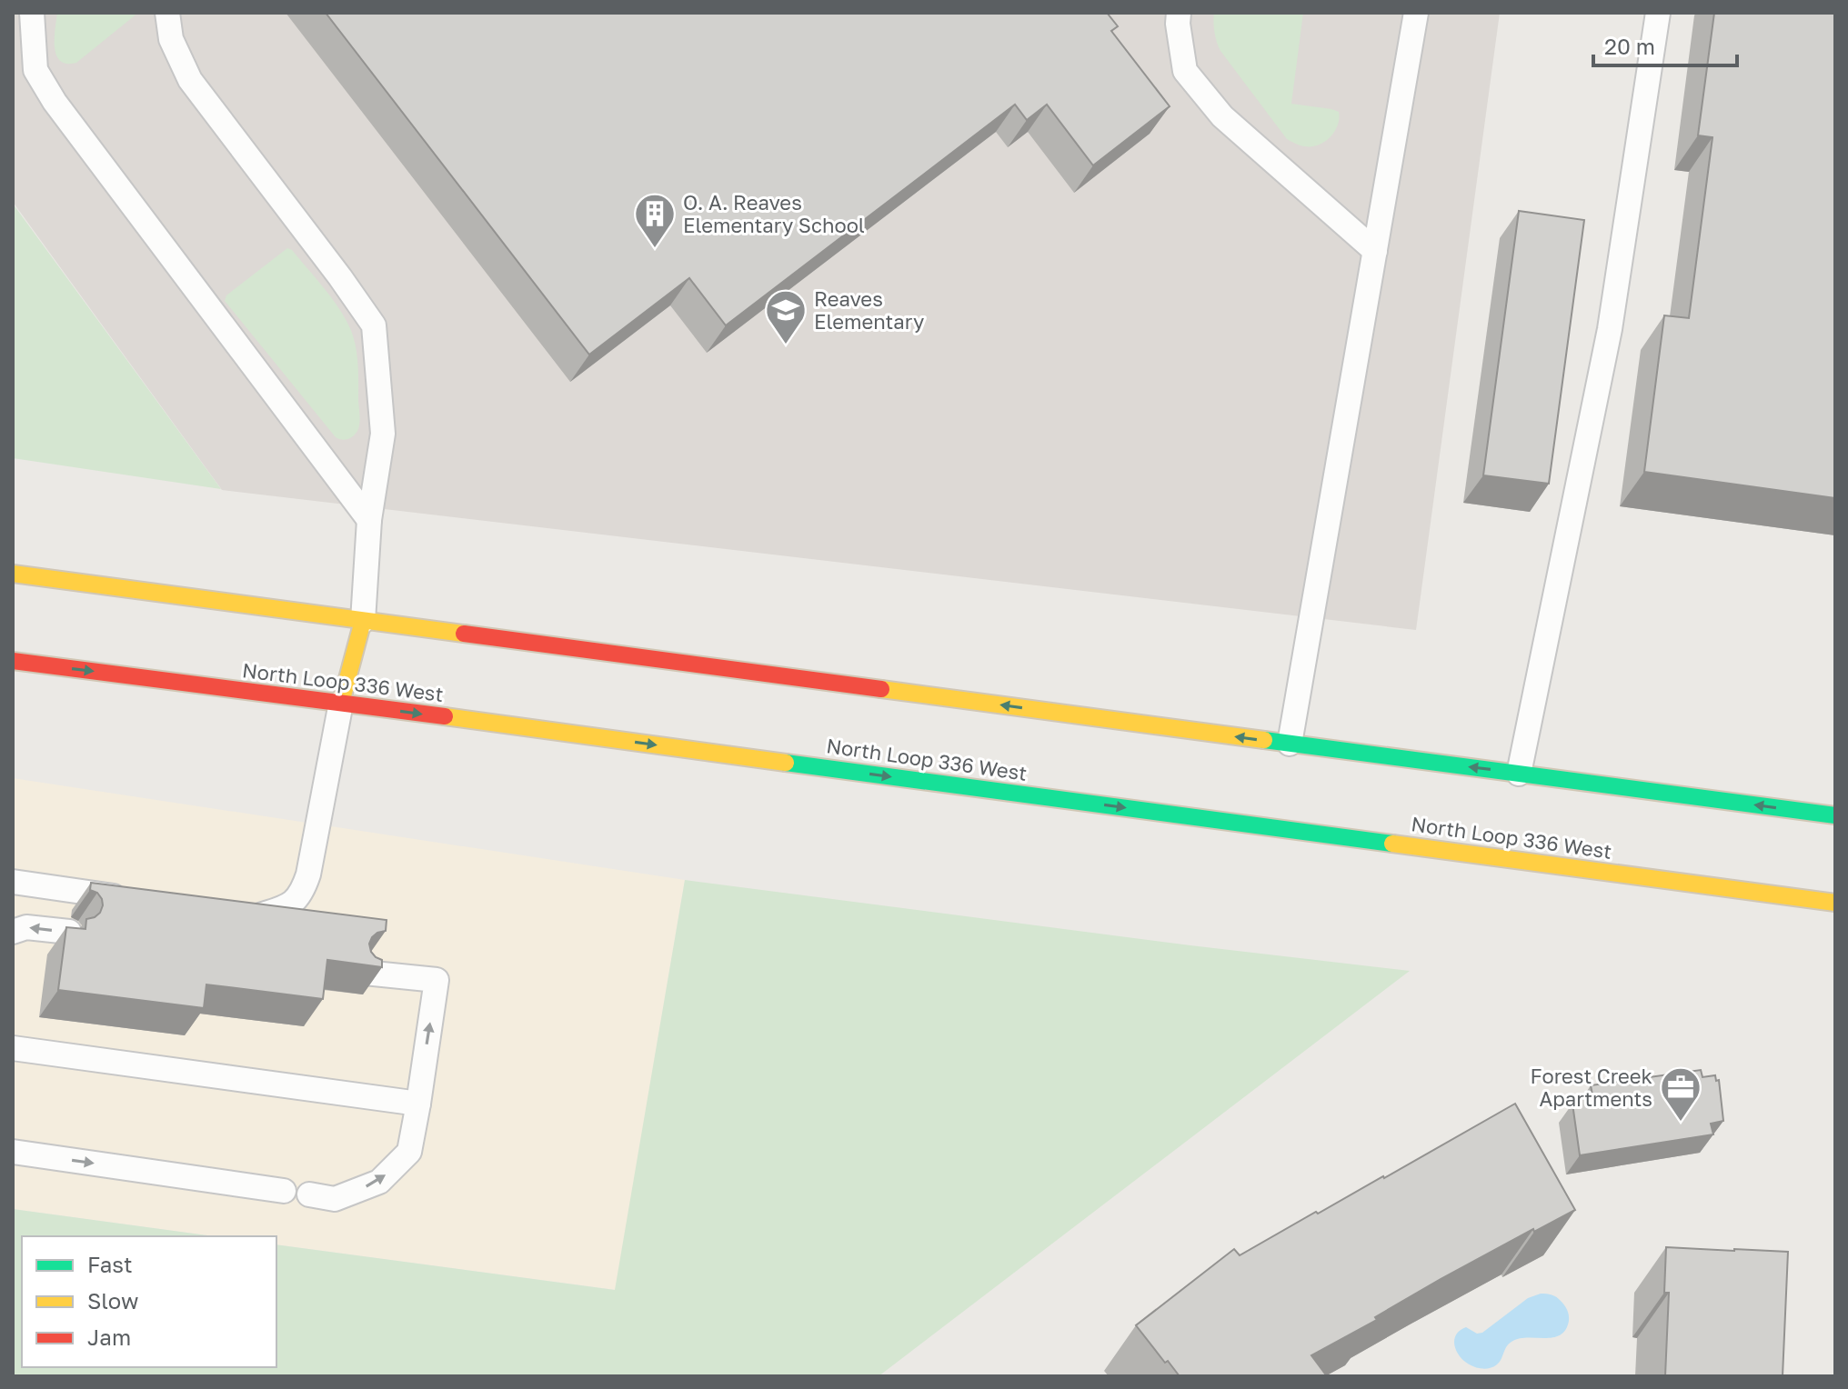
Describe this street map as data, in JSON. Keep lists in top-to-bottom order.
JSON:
{
  "streets": {
    "main road": ["North Loop 336 West"]
  },
  "places": {
    "building": ["O. A. Reaves Elementary School"],
    "school or university": ["Reaves Elementary"],
    "office": ["Forest Creek Apartments"]
  },
  "legend": ["Fast", "Slow", "Jam"],
  "scale_bar": "20 m"
}
